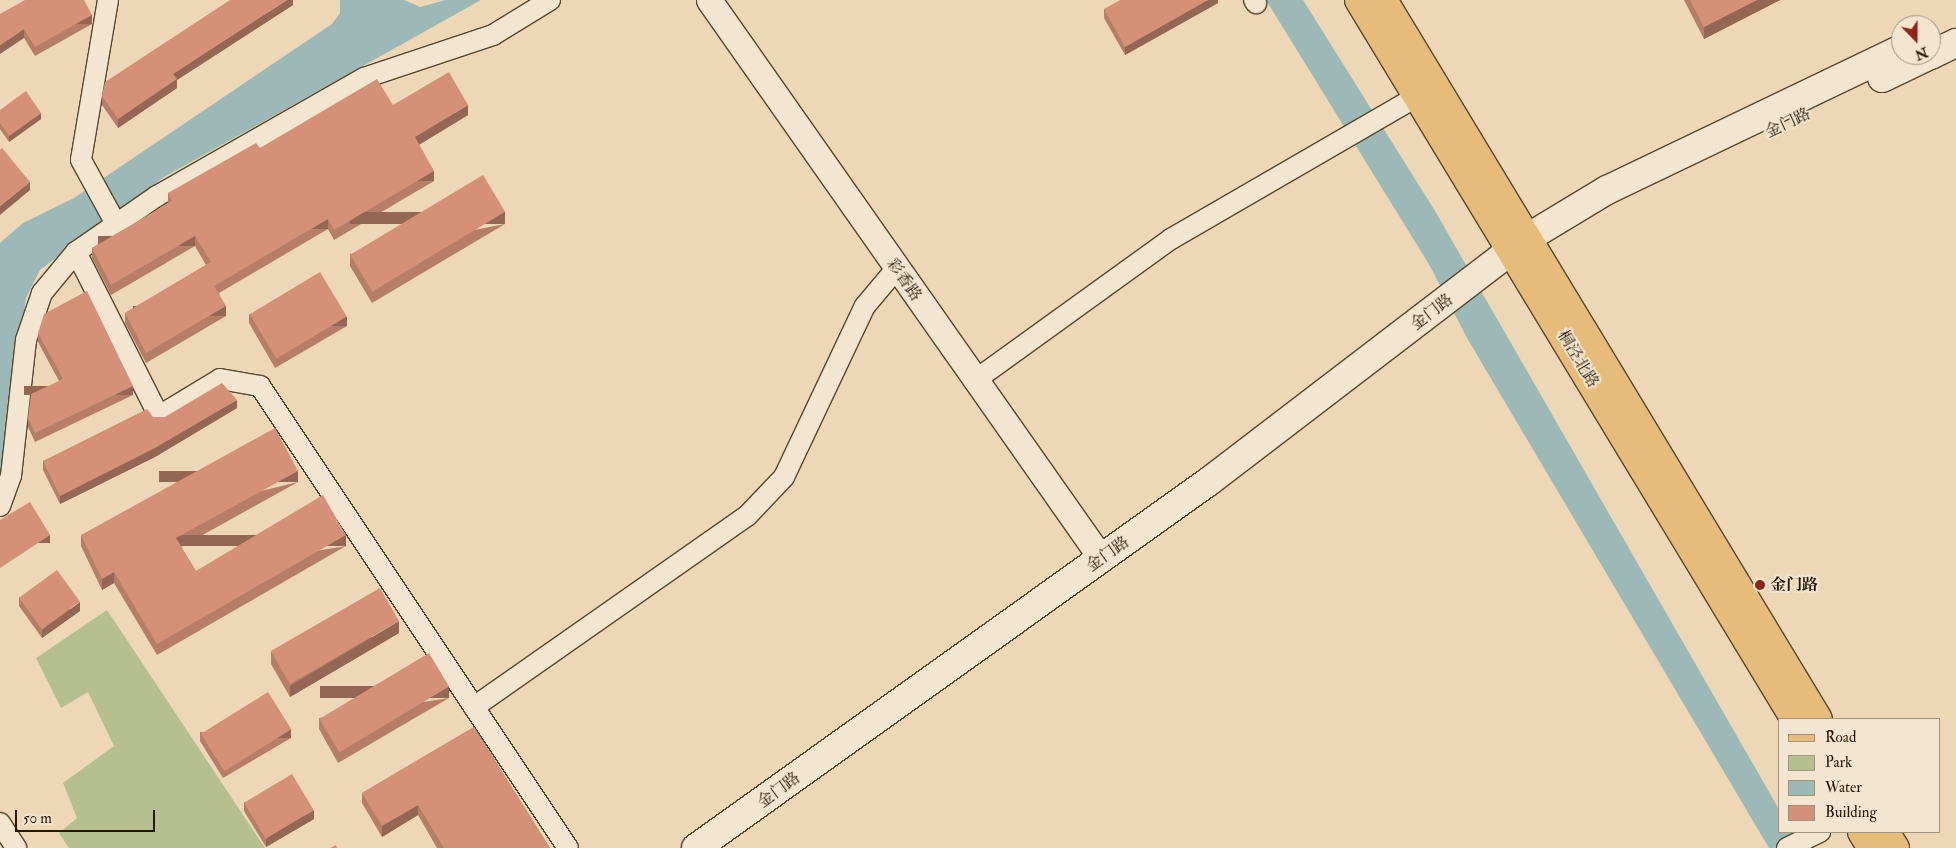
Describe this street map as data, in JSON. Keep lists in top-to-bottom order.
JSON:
{
  "streets": {
    "main road": ["金门路", "桐泾北路"],
    "street": ["彩香路"]
  },
  "crossings": [
    ["金门路", "彩香路"],
    ["金门路", "桐泾北路"]
  ],
  "places": ["金门路"],
  "legend": [
    "Road",
    "Park",
    "Water",
    "Building"
  ],
  "scale_bar": "50 m",
  "north": "bottom"
}
